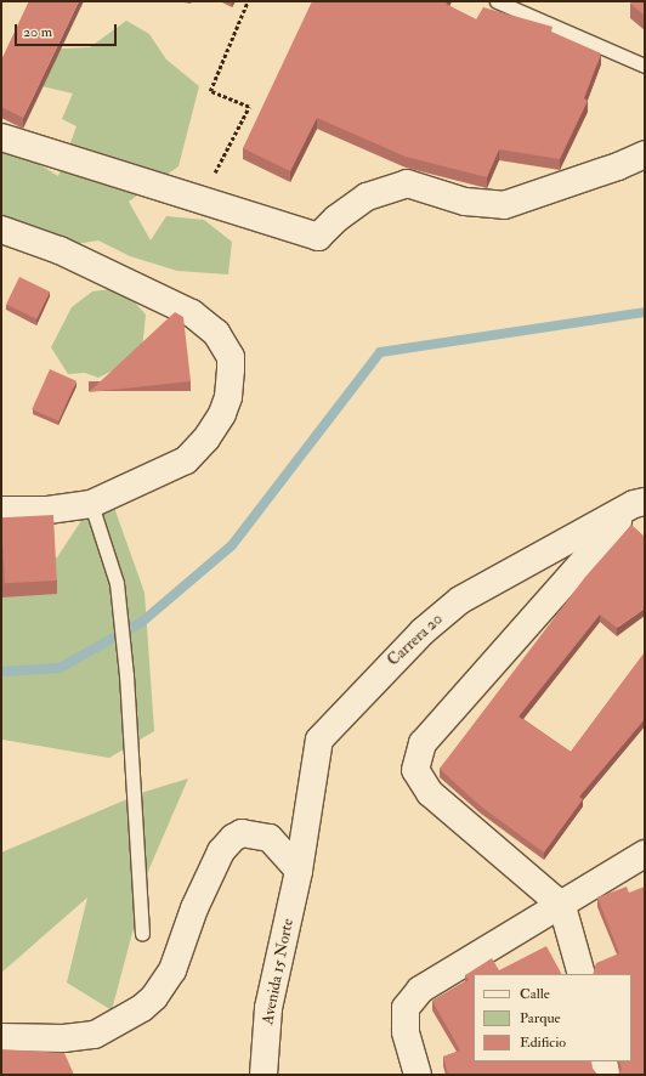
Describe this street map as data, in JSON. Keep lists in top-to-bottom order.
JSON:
{
  "streets": {
    "street": ["Carrera 20", "Avenida 15 Norte"]
  },
  "crossings": [
    ["Carrera 20", "Avenida 15 Norte"]
  ],
  "legend": ["Calle", "Parque", "Edificio"],
  "scale_bar": "20 m"
}
